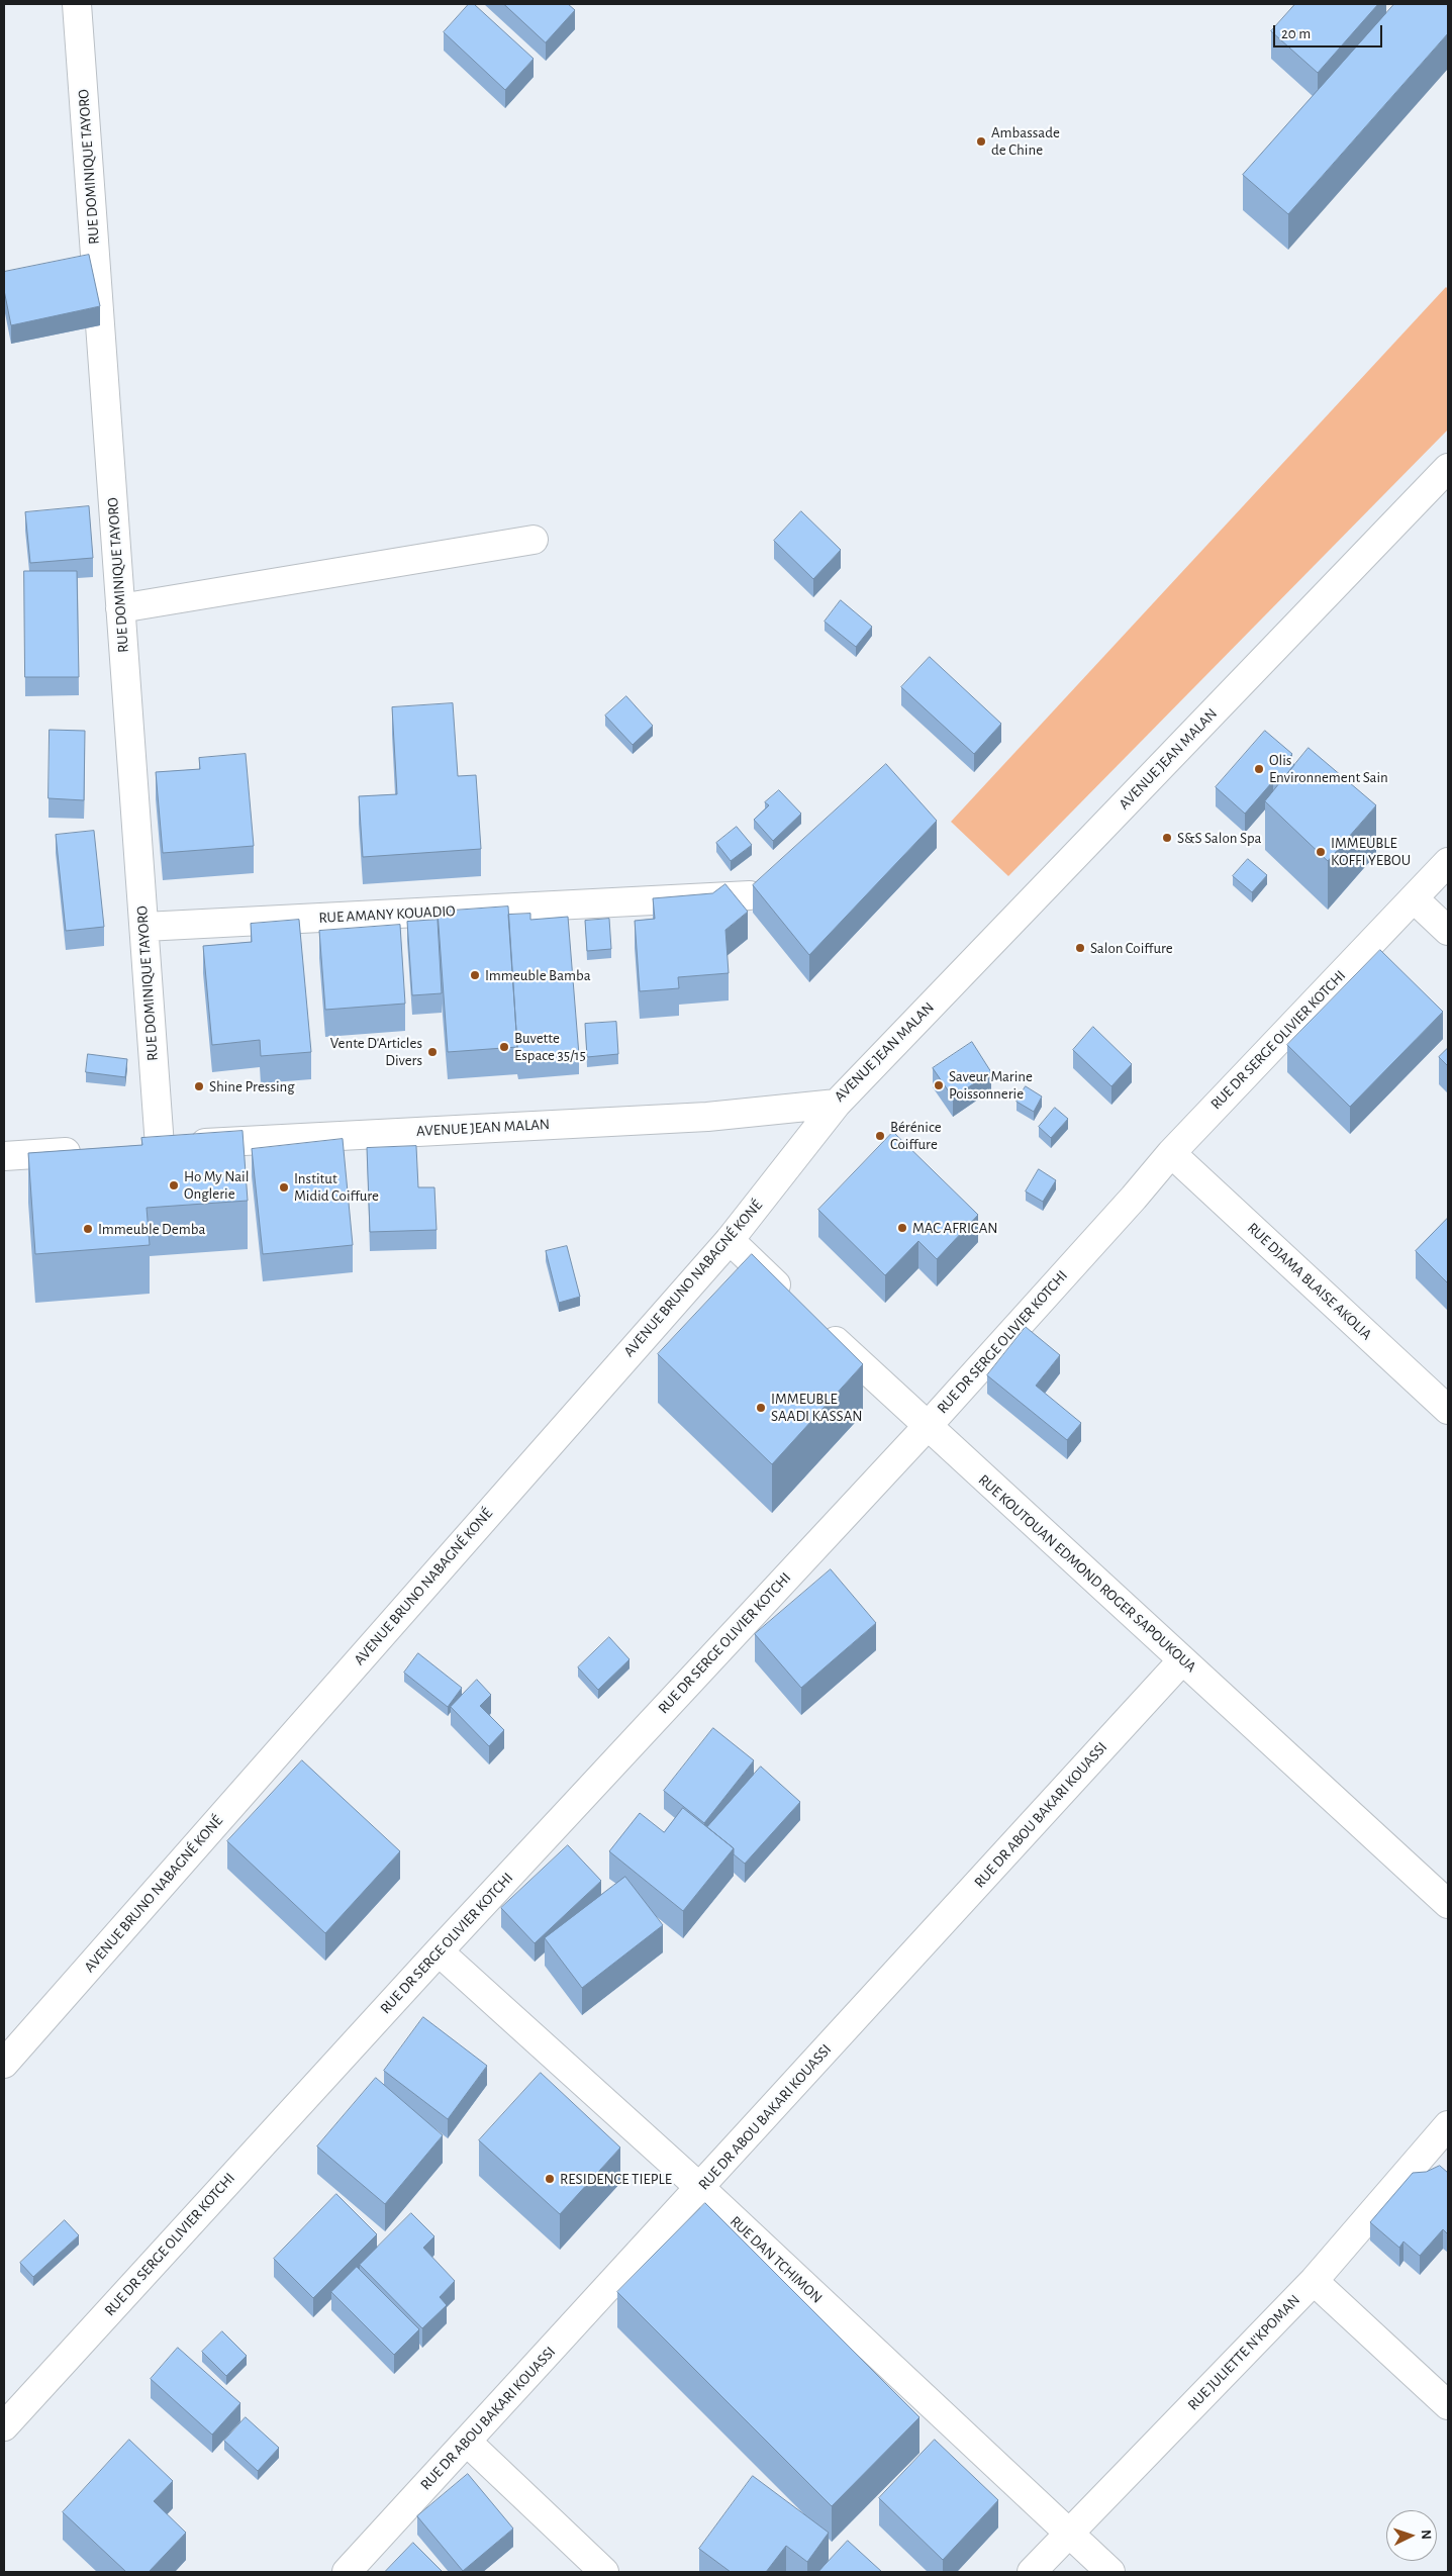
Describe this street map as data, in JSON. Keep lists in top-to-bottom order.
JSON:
{
  "streets": {
    "street": [
      "RUE DOMINIQUE TAYORO",
      "AVENUE JEAN MALAN",
      "RUE AMANY KOUADIO",
      "RUE DR SERGE OLIVIER KOTCHI",
      "AVENUE BRUNO NABAGNÉ KONÉ",
      "RUE DJAMA BLAISE AKOLIA",
      "RUE KOUTOUAN EDMOND ROGER SAPOUKOUA",
      "RUE DR ABOU BAKARI KOUASSI",
      "RUE DAN TCHIMON",
      "RUE JULIETTE N'KPOMAN"
    ]
  },
  "crossings": [
    ["RUE DOMINIQUE TAYORO", "AVENUE JEAN MALAN"],
    ["RUE DOMINIQUE TAYORO", "RUE AMANY KOUADIO"],
    ["AVENUE JEAN MALAN", "AVENUE BRUNO NABAGNÉ KONÉ"],
    ["RUE DR SERGE OLIVIER KOTCHI", "RUE DJAMA BLAISE AKOLIA"],
    ["RUE DR SERGE OLIVIER KOTCHI", "RUE KOUTOUAN EDMOND ROGER SAPOUKOUA"],
    ["RUE DR SERGE OLIVIER KOTCHI", "RUE DAN TCHIMON"],
    ["RUE KOUTOUAN EDMOND ROGER SAPOUKOUA", "RUE DR ABOU BAKARI KOUASSI"],
    ["RUE DR ABOU BAKARI KOUASSI", "RUE DAN TCHIMON"],
    ["RUE DAN TCHIMON", "RUE JULIETTE N'KPOMAN"]
  ],
  "places": [
    "Ambassade de Chine",
    "Olis Environnement Sain",
    "S&S Salon Spa",
    "IMMEUBLE KOFFI YEBOU",
    "Salon Coiffure",
    "Immeuble Bamba",
    "Buvette Espace 35/15",
    "Vente D'Articles Divers",
    "Saveur Marine Poissonnerie",
    "Shine Pressing",
    "Bérénice Coiffure",
    "Ho My Nail Onglerie",
    "Institut Midid Coiffure",
    "MAC AFRICAN",
    "Immeuble Demba",
    "IMMEUBLE SAADI KASSAN",
    "RESIDENCE TIEPLE"
  ],
  "scale_bar": "20 m",
  "north": "right"
}
